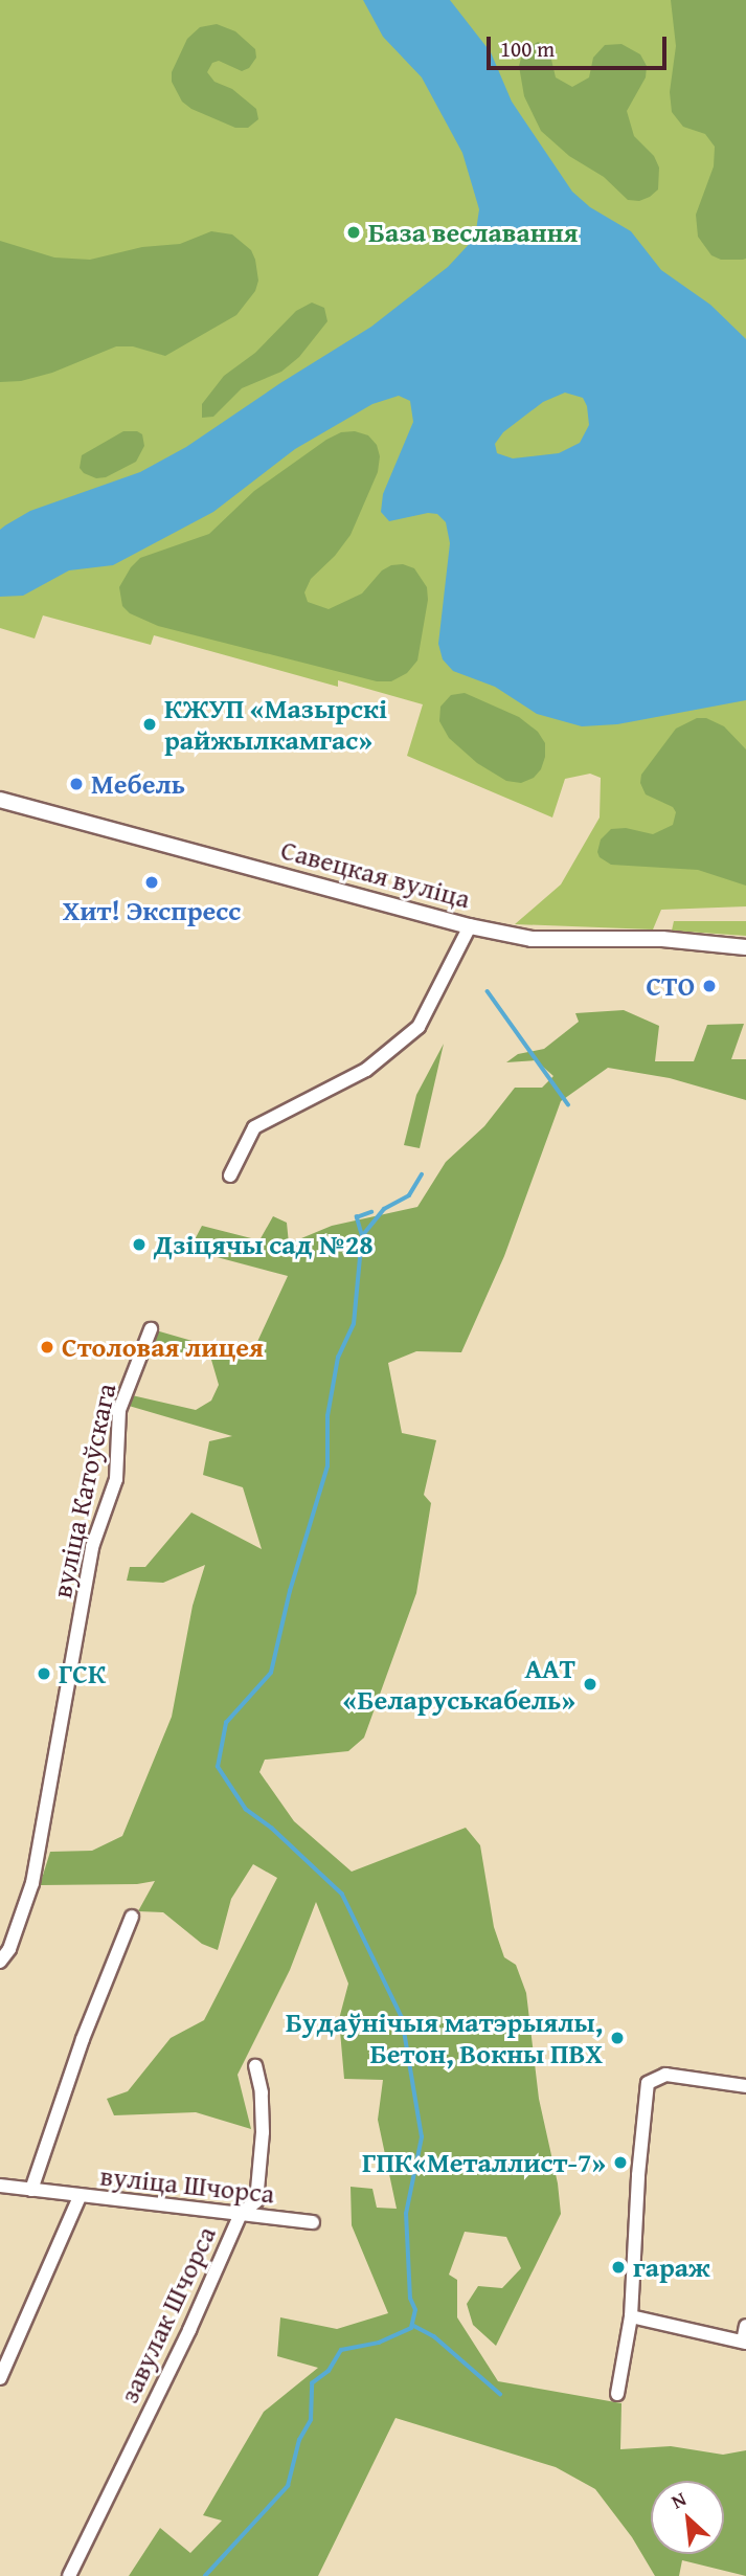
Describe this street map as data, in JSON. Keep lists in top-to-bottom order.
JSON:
{
  "streets": {
    "street": [
      "Савецкая вуліца",
      "вуліца Катоўскага",
      "вуліца Шчорса",
      "завулак Шчорса"
    ]
  },
  "crossings": [
    ["вуліца Шчорса", "завулак Шчорса"]
  ],
  "places": [
    "База веславання",
    "КЖУП «Мазырскі райжылкамгас»",
    "Мебель",
    "Хит! Экспресс",
    "СТО",
    "Дзіцячы сад №28",
    "Столовая лицея",
    "ГСК",
    "ААТ «Беларуськабель»",
    "Будаўнічыя матэрыялы, Бетон, Вокны ПВХ",
    "ГПК«Металлист-7»",
    "гараж"
  ],
  "scale_bar": "100 m",
  "north": "top left"
}
